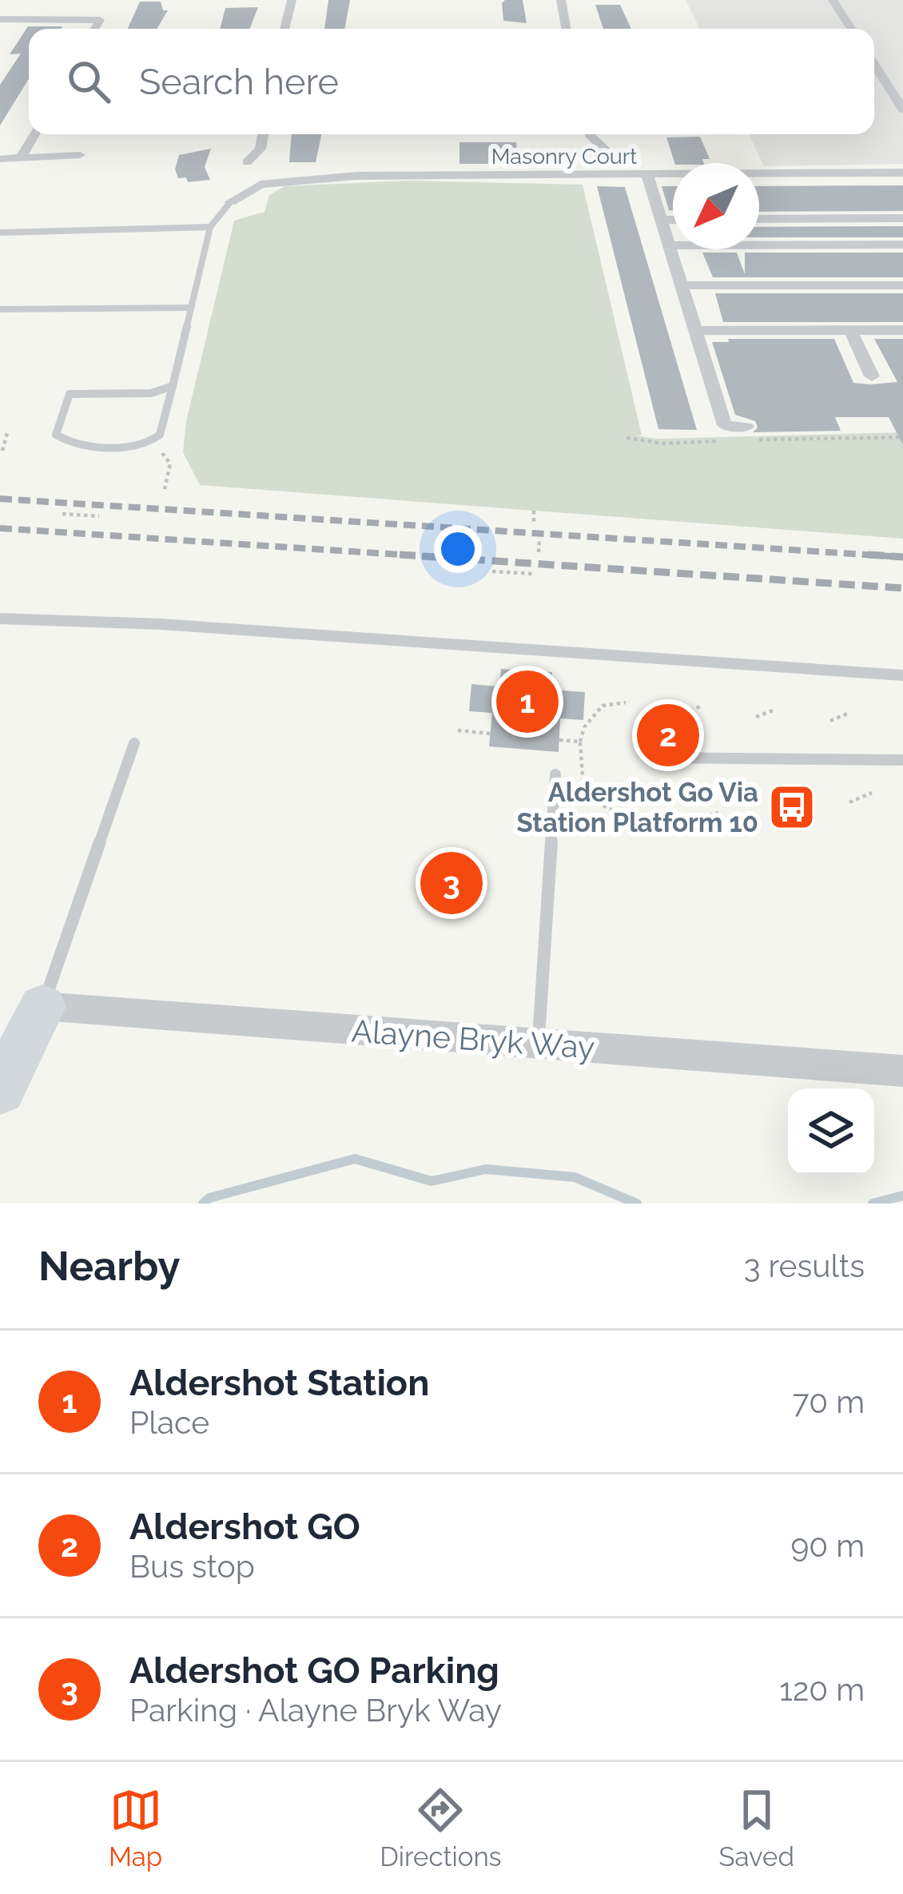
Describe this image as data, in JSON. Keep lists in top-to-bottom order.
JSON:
{
  "streets": {
    "street": ["Masonry Court", "Alayne Bryk Way"]
  },
  "places": {
    "bus stop": ["Aldershot Go Via Station Platform 10"]
  },
  "north": "bottom left",
  "page": {
    "search": "Search here",
    "pins": ["1", "2", "3"],
    "heading": ["Nearby", "3 results"],
    "list": [
      {
        "mark": "1",
        "name": "Aldershot Station",
        "note": "Place",
        "value": "70 m"
      },
      {
        "mark": "2",
        "name": "Aldershot GO",
        "note": "Bus stop",
        "value": "90 m"
      },
      {
        "mark": "3",
        "name": "Aldershot GO Parking",
        "note": "Parking · Alayne Bryk Way",
        "value": "120 m"
      }
    ],
    "nav": ["Map", "Directions", "Saved"]
  }
}
